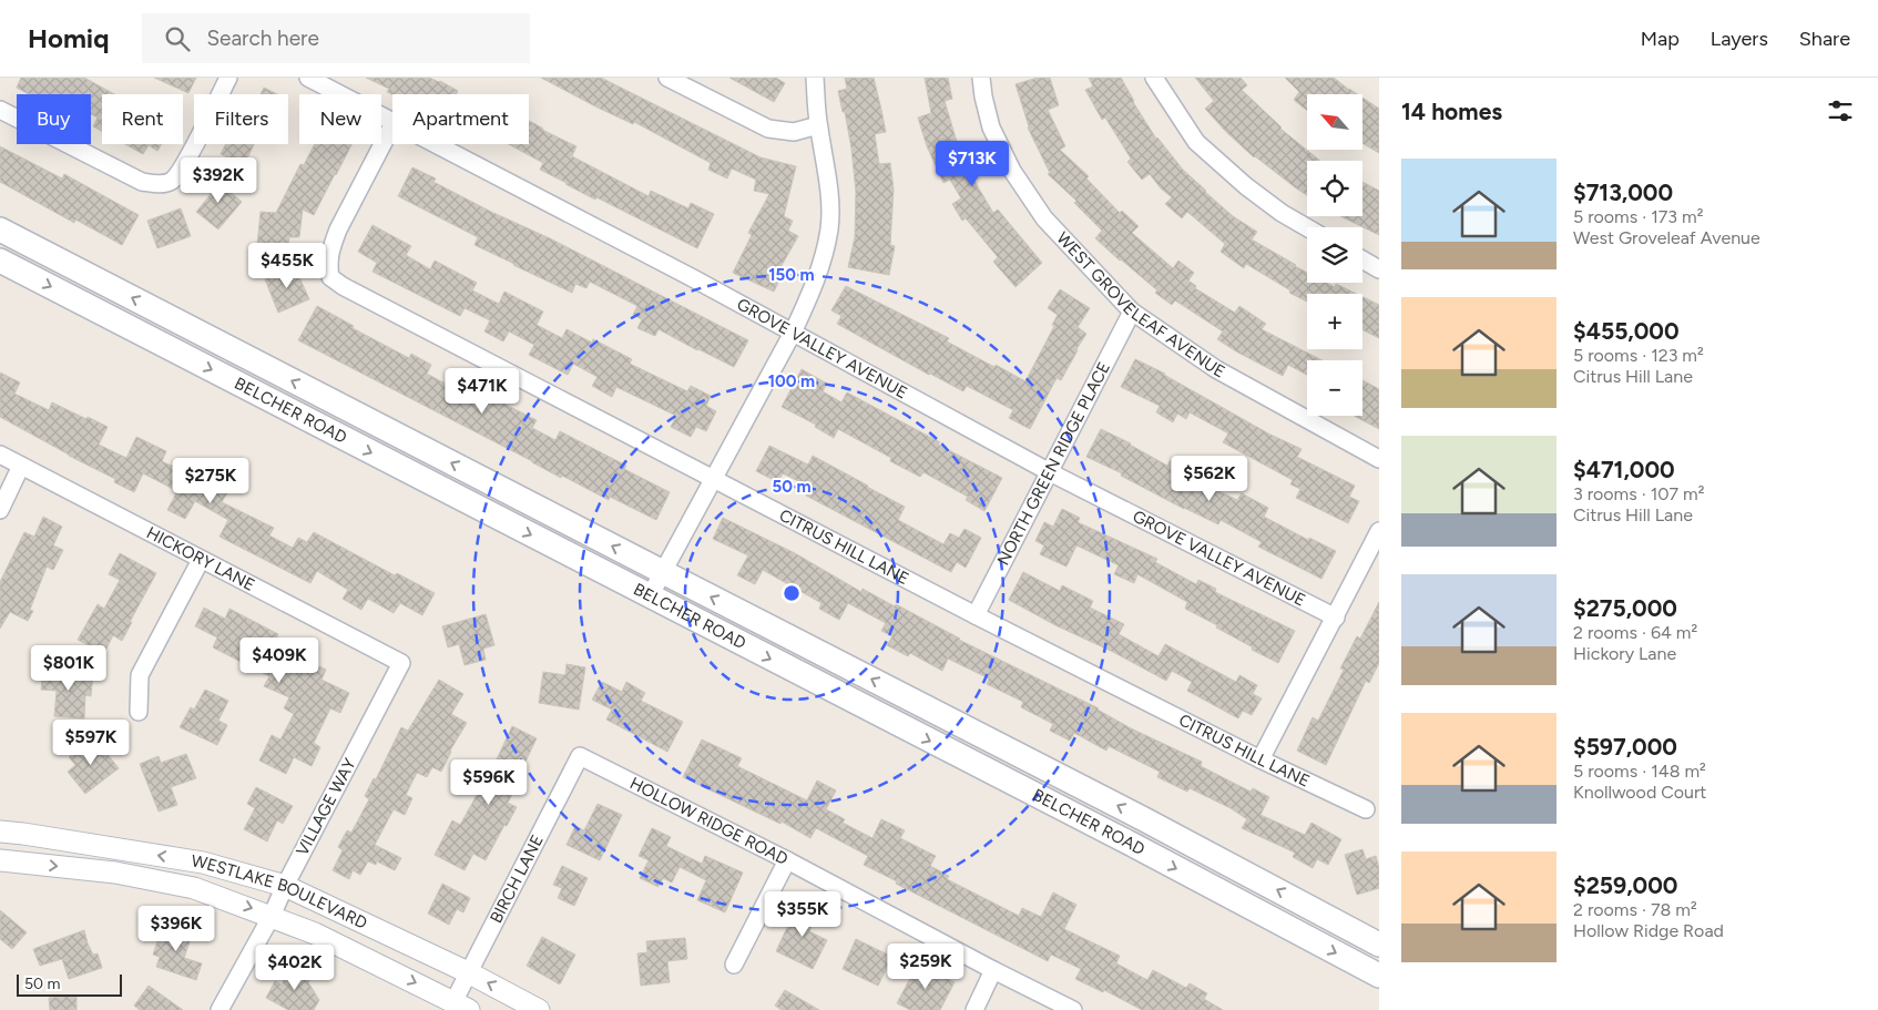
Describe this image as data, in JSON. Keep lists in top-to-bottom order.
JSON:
{
  "streets": {
    "main road": ["BELCHER ROAD"],
    "street": [
      "WEST GROVELEAF AVENUE",
      "GROVE VALLEY AVENUE",
      "NORTH GREEN RIDGE PLACE",
      "CITRUS HILL LANE",
      "HICKORY LANE",
      "VILLAGE WAY",
      "HOLLOW RIDGE ROAD",
      "BIRCH LANE",
      "WESTLAKE BOULEVARD"
    ]
  },
  "crossings": [
    ["WEST GROVELEAF AVENUE", "NORTH GREEN RIDGE PLACE"],
    ["GROVE VALLEY AVENUE", "NORTH GREEN RIDGE PLACE"],
    ["NORTH GREEN RIDGE PLACE", "CITRUS HILL LANE"],
    ["HICKORY LANE", "VILLAGE WAY"],
    ["VILLAGE WAY", "WESTLAKE BOULEVARD"],
    ["HOLLOW RIDGE ROAD", "BIRCH LANE"],
    ["BIRCH LANE", "WESTLAKE BOULEVARD"]
  ],
  "scale_bar": "50 m",
  "north": "top left",
  "page": {
    "header": "Homiq",
    "search": "Search here",
    "nav": ["Map", "Layers", "Share"],
    "heading": "14 homes",
    "map_buttons": ["+", "−"],
    "chip": [
      "Buy",
      "Rent",
      "Filters",
      "New",
      "Apartment"
    ],
    "price": [
      "$713K",
      "$392K",
      "$455K",
      "$471K",
      "$562K",
      "$275K",
      "$409K",
      "$801K",
      "$597K",
      "$596K",
      "$355K",
      "$396K",
      "$259K",
      "$402K"
    ],
    "list": [
      {
        "name": "$713,000",
        "note": "5 rooms · 173 m² · West Groveleaf Avenue"
      },
      {
        "name": "$455,000",
        "note": "5 rooms · 123 m² · Citrus Hill Lane"
      },
      {
        "name": "$471,000",
        "note": "3 rooms · 107 m² · Citrus Hill Lane"
      },
      {
        "name": "$275,000",
        "note": "2 rooms · 64 m² · Hickory Lane"
      },
      {
        "name": "$597,000",
        "note": "5 rooms · 148 m² · Knollwood Court"
      },
      {
        "name": "$259,000",
        "note": "2 rooms · 78 m² · Hollow Ridge Road"
      }
    ],
    "scale": "50 m"
  },
  "rings": ["150 m", "100 m", "50 m"]
}
